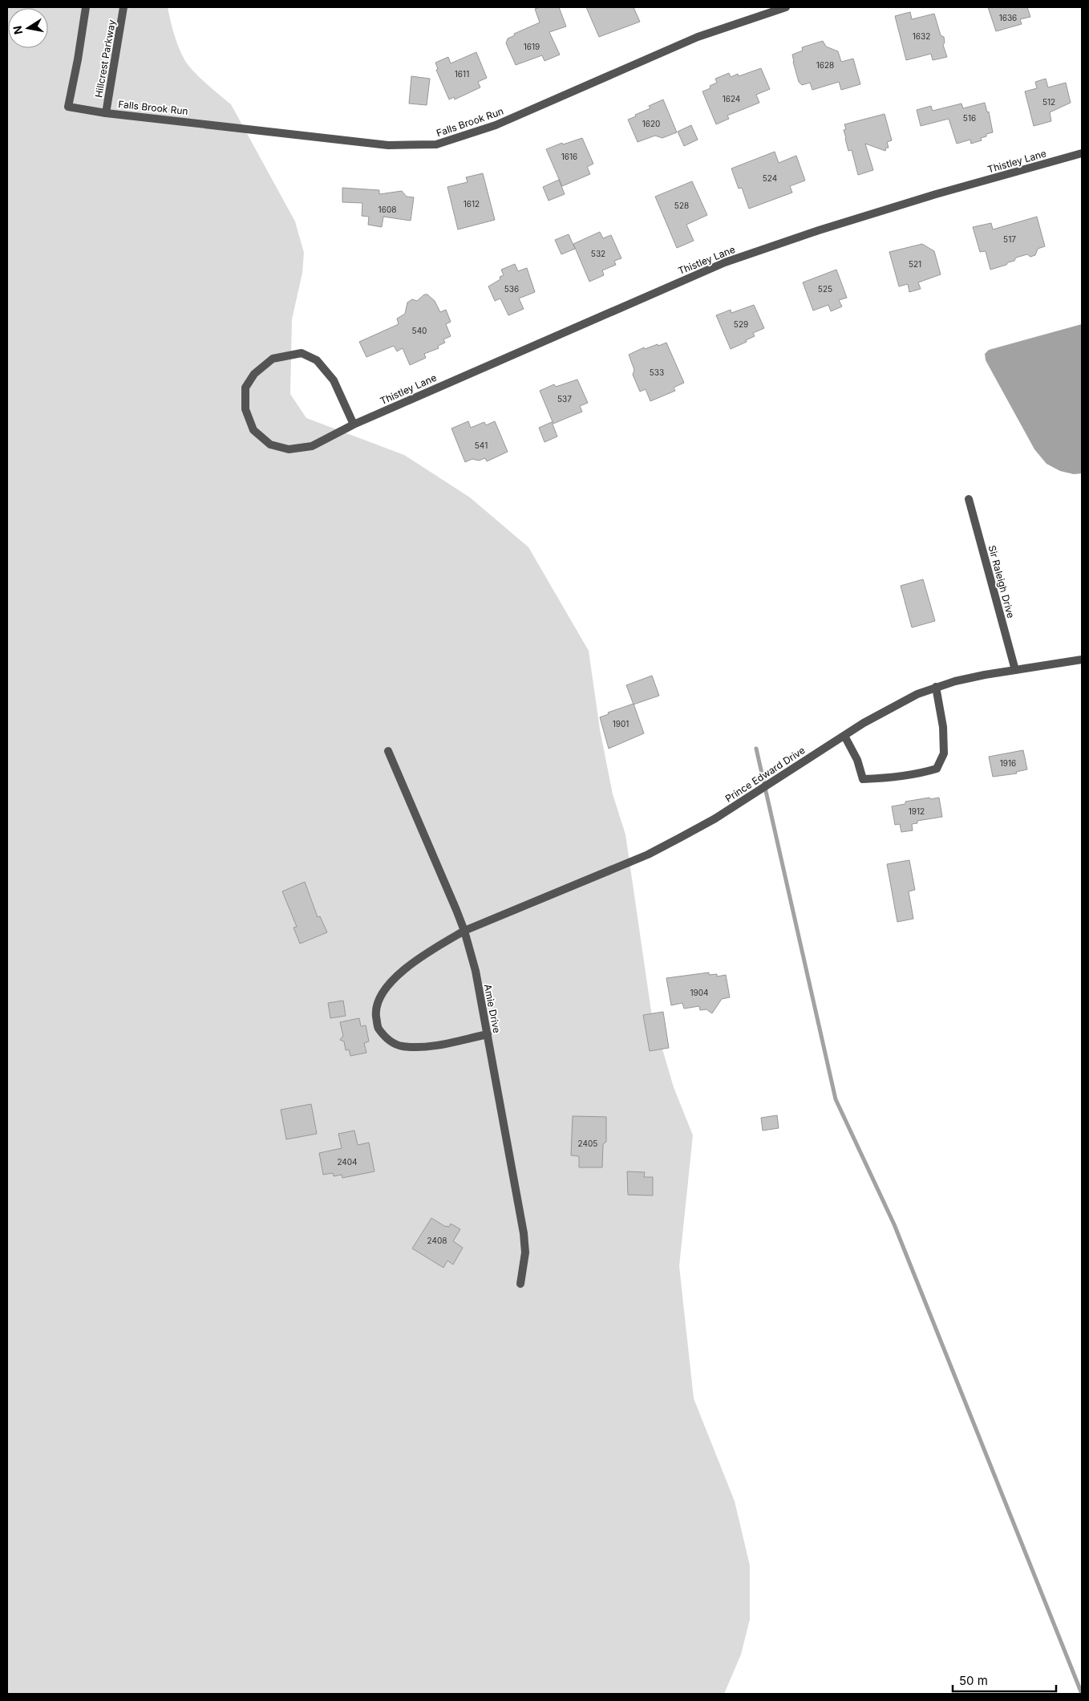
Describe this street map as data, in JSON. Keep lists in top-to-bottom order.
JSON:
{
  "streets": {
    "street": [
      "Hillcrest Parkway",
      "Falls Brook Run",
      "Thistley Lane",
      "Sir Raleigh Drive",
      "Prince Edward Drive",
      "Amie Drive"
    ]
  },
  "crossings": [
    ["Hillcrest Parkway", "Falls Brook Run"],
    ["Sir Raleigh Drive", "Prince Edward Drive"],
    ["Prince Edward Drive", "Amie Drive"]
  ],
  "house_numbers": [
    "1636",
    "1632",
    "1619",
    "1628",
    "1611",
    "1624",
    "512",
    "516",
    "1620",
    "1616",
    "524",
    "1612",
    "528",
    "1608",
    "517",
    "532",
    "521",
    "536",
    "525",
    "529",
    "540",
    "533",
    "537",
    "541",
    "1901",
    "1916",
    "1912",
    "1904",
    "2405",
    "2404",
    "2408"
  ],
  "scale_bar": "50 m",
  "north": "left"
}
